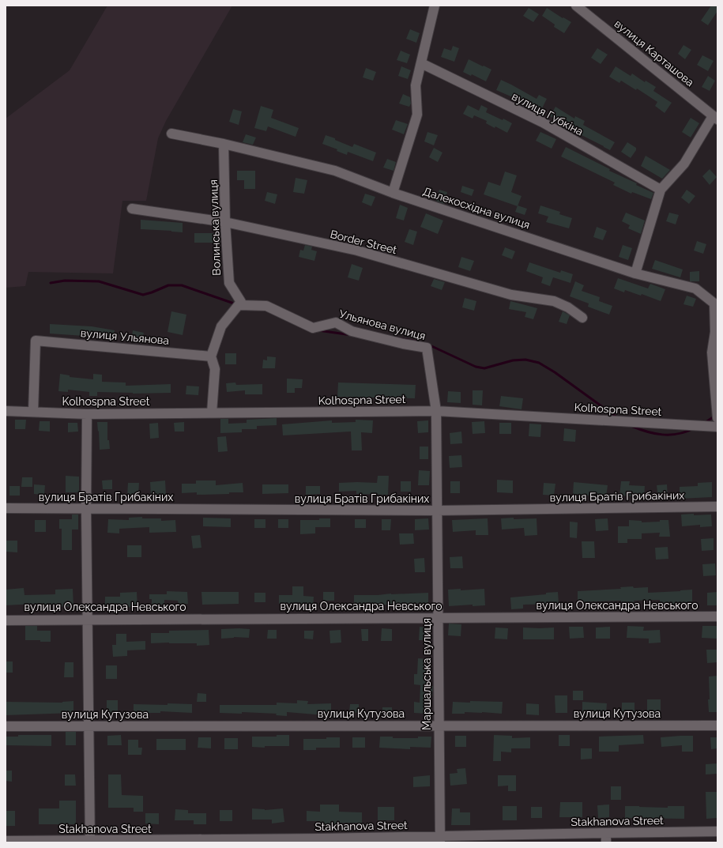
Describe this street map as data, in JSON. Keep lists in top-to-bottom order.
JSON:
{
  "streets": {
    "street": [
      "вулиця Карташова",
      "вулиця Губкіна",
      "Далекосхідна вулиця",
      "Волинська вулиця",
      "Border Street",
      "Ульянова вулиця",
      "вулиця Ульянова",
      "Kolhospna Street",
      "вулиця Братів Грибакіних",
      "вулиця Олександра Невського",
      "Маршальська вулиця",
      "вулиця Кутузова",
      "Stakhanova Street"
    ]
  },
  "crossings": [
    ["Далекосхідна вулиця", "Волинська вулиця"],
    ["Волинська вулиця", "Border Street"],
    ["Волинська вулиця", "Ульянова вулиця"],
    ["Ульянова вулиця", "Kolhospna Street"],
    ["Ульянова вулиця", "Маршальська вулиця"],
    ["вулиця Ульянова", "Kolhospna Street"],
    ["Kolhospna Street", "Маршальська вулиця"],
    ["вулиця Братів Грибакіних", "Маршальська вулиця"],
    ["вулиця Олександра Невського", "Маршальська вулиця"],
    ["Маршальська вулиця", "вулиця Кутузова"],
    ["Маршальська вулиця", "Stakhanova Street"]
  ]
}
